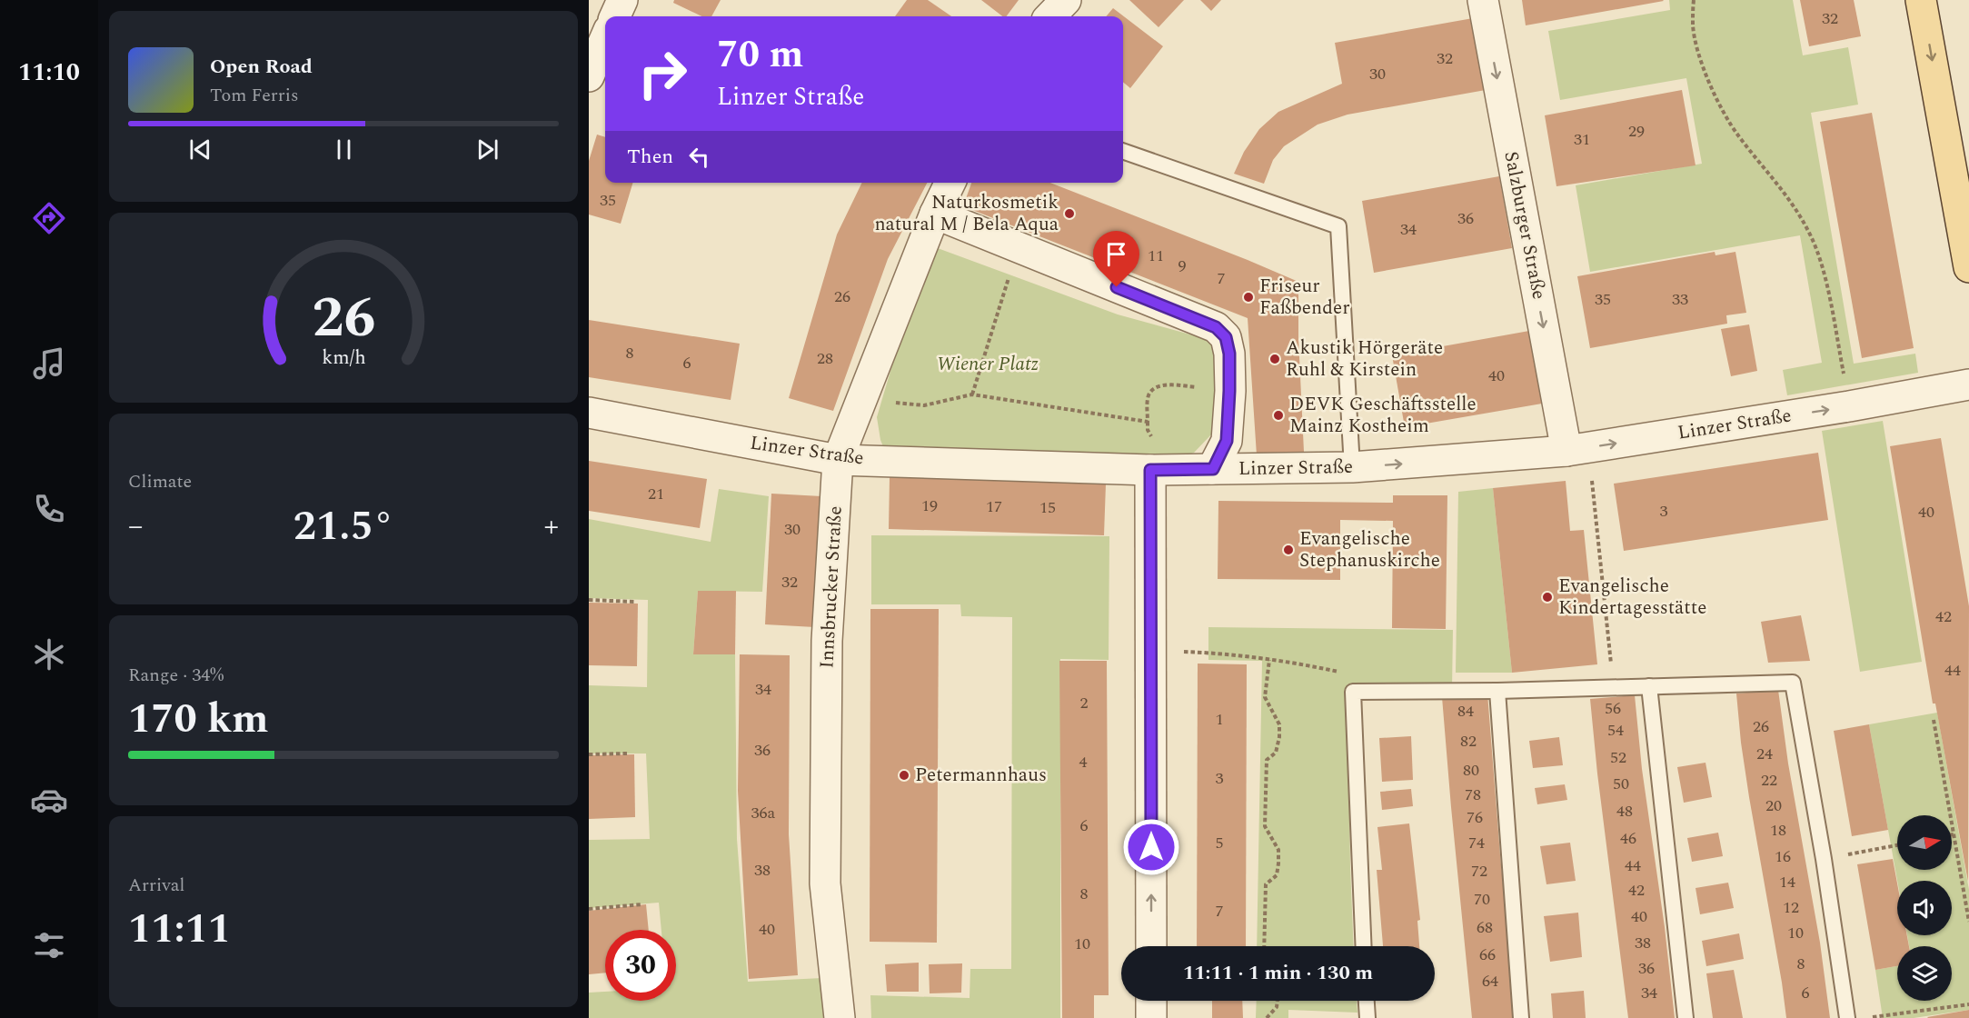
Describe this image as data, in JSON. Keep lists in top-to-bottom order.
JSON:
{
  "streets": {
    "street": ["Salzburger Straße", "Linzer Straße", "Innsbrucker Straße"]
  },
  "crossings": [
    ["Salzburger Straße", "Linzer Straße"],
    ["Linzer Straße", "Innsbrucker Straße"]
  ],
  "one_way": ["Salzburger Straße", "Linzer Straße"],
  "parks": ["Wiener Platz"],
  "places": [
    "Naturkosmetik natural M / Bela Aqua",
    "Friseur Faßbender",
    "Akustik Hörgeräte Ruhl & Kirstein",
    "DEVK Geschäftsstelle Mainz Kostheim",
    "Evangelische Stephanuskirche",
    "Evangelische Kindertagesstätte",
    "Petermannhaus"
  ],
  "house_numbers": [
    "32",
    "32",
    "30",
    "29",
    "31",
    "35",
    "36",
    "34",
    "11",
    "9",
    "7",
    "26",
    "35",
    "33",
    "8",
    "28",
    "6",
    "40",
    "21",
    "19",
    "17",
    "15",
    "3",
    "40",
    "30",
    "32",
    "42",
    "44",
    "34",
    "2",
    "56",
    "84",
    "1",
    "26",
    "54",
    "82",
    "36",
    "24",
    "52",
    "4",
    "80",
    "3",
    "22",
    "50",
    "78",
    "20",
    "48",
    "36a",
    "76",
    "6",
    "18",
    "46",
    "5",
    "74",
    "16",
    "44",
    "38",
    "72",
    "14",
    "42",
    "8",
    "70",
    "12",
    "7",
    "40",
    "68",
    "40",
    "10",
    "38",
    "10",
    "66",
    "8",
    "36",
    "64",
    "34",
    "6"
  ],
  "north": "right",
  "page": {
    "tabs": "11:10",
    "turn": ["70 m", "Linzer Straße"],
    "song": ["Open Road", "Tom Ferris"],
    "then": "Then",
    "tile": [
      "Climate",
      ["Range · 34%", "170 km"],
      ["Arrival", "11:11"]
    ],
    "heat": ["−", "21.5°", "+"],
    "limit": "30",
    "trip": "11:11 · 1 min · 130 m",
    "gauge": ["26", "km/h"]
  }
}
